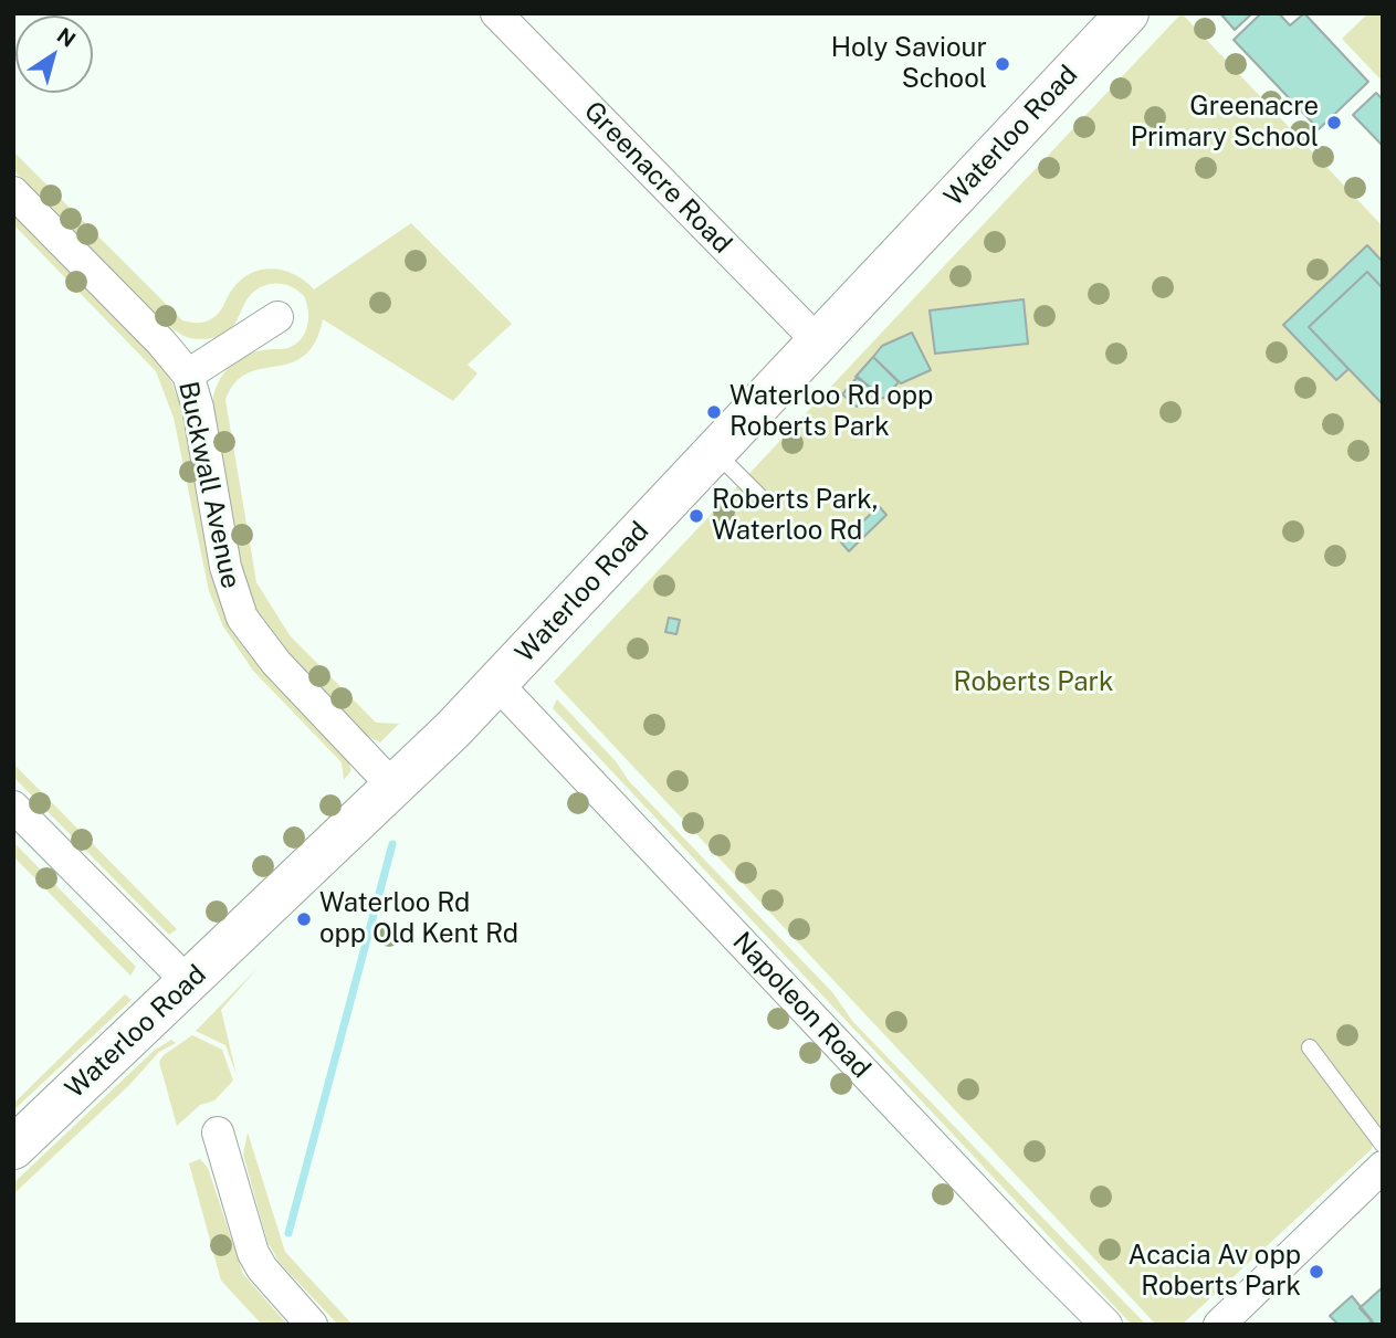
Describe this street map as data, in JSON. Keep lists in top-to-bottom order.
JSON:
{
  "streets": {
    "main road": ["Waterloo Road"],
    "street": ["Greenacre Road", "Buckwall Avenue", "Napoleon Road"]
  },
  "crossings": [
    ["Waterloo Road", "Greenacre Road"],
    ["Waterloo Road", "Buckwall Avenue"],
    ["Waterloo Road", "Napoleon Road"]
  ],
  "parks": ["Roberts Park"],
  "places": [
    "Holy Saviour School",
    "Greenacre Primary School",
    "Waterloo Rd opp Roberts Park",
    "Roberts Park, Waterloo Rd",
    "Waterloo Rd opp Old Kent Rd",
    "Acacia Av opp Roberts Park"
  ],
  "north": "top right"
}
